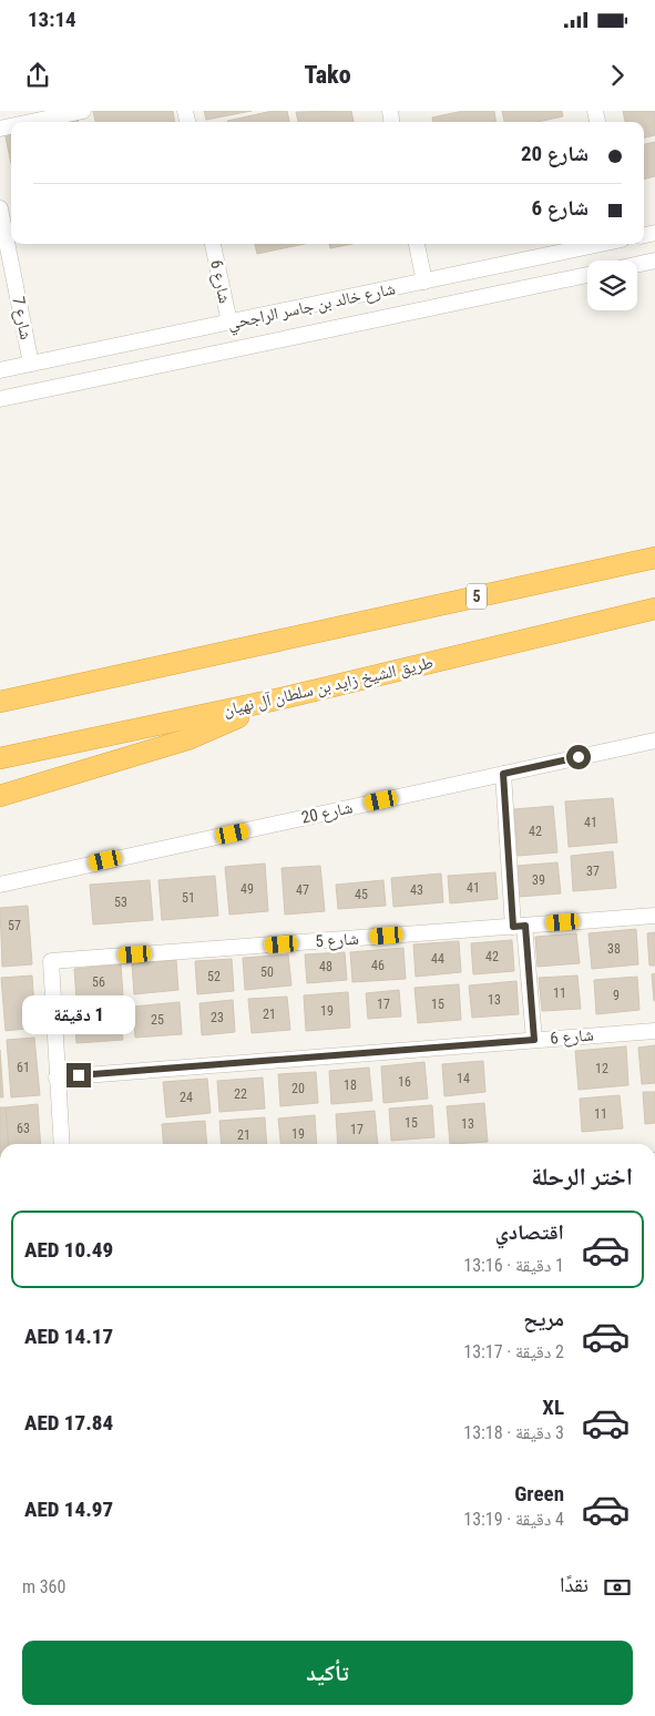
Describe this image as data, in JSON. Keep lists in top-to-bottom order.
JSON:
{
  "streets": {
    "highway": ["5", "طريق الشيخ زايد بن سلطان آل نهيان"],
    "street": [
      "شارع 6",
      "شارع خالد بن جاسر الراجحي",
      "شارع 7",
      "شارع 20",
      "شارع 5"
    ]
  },
  "crossings": [
    ["شارع 6", "شارع خالد بن جاسر الراجحي"],
    ["شارع 6", "شارع 5"],
    ["شارع خالد بن جاسر الراجحي", "شارع 7"]
  ],
  "house_numbers": [
    "41",
    "42",
    "37",
    "39",
    "41",
    "49",
    "47",
    "43",
    "45",
    "51",
    "53",
    "57",
    "38",
    "42",
    "44",
    "46",
    "48",
    "50",
    "52",
    "56",
    "11",
    "9",
    "13",
    "17",
    "15",
    "19",
    "21",
    "23",
    "25",
    "61",
    "12",
    "14",
    "16",
    "18",
    "20",
    "22",
    "24",
    "11",
    "15",
    "13",
    "63",
    "17",
    "19",
    "21"
  ],
  "page": {
    "status": "13:14",
    "header": "Tako",
    "banner": ["شارع 20", "شارع 6"],
    "bubble": "1 دقيقة",
    "heading": "اختر الرحلة",
    "list": [
      {
        "name": "اقتصادي",
        "note": "1 دقيقة · 13:16",
        "value": "AED 10.49"
      },
      {
        "name": "مريح",
        "note": "2 دقيقة · 13:17",
        "value": "AED 14.17"
      },
      {
        "name": "XL",
        "note": "3 دقيقة · 13:18",
        "value": "AED 17.84"
      },
      {
        "name": "Green",
        "note": "4 دقيقة · 13:19",
        "value": "AED 14.97"
      }
    ],
    "pay": ["نقدًا", "360 m"],
    "buttons": "تأكيد"
  }
}
